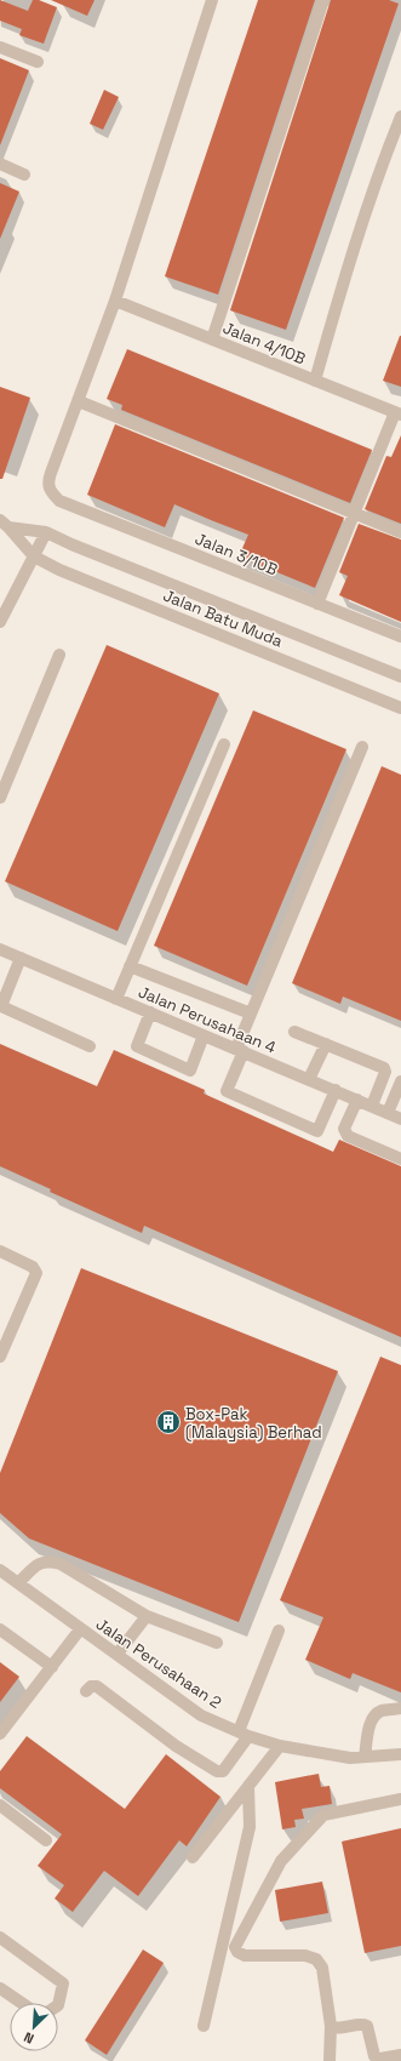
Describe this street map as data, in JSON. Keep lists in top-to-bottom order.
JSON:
{
  "streets": {
    "street": [
      "Jalan 4/10B",
      "Jalan 3/10B",
      "Jalan Batu Muda",
      "Jalan Perusahaan 4",
      "Jalan Perusahaan 2"
    ]
  },
  "places": {
    "building": ["Box-Pak (Malaysia) Berhad"]
  },
  "north": "bottom left"
}
